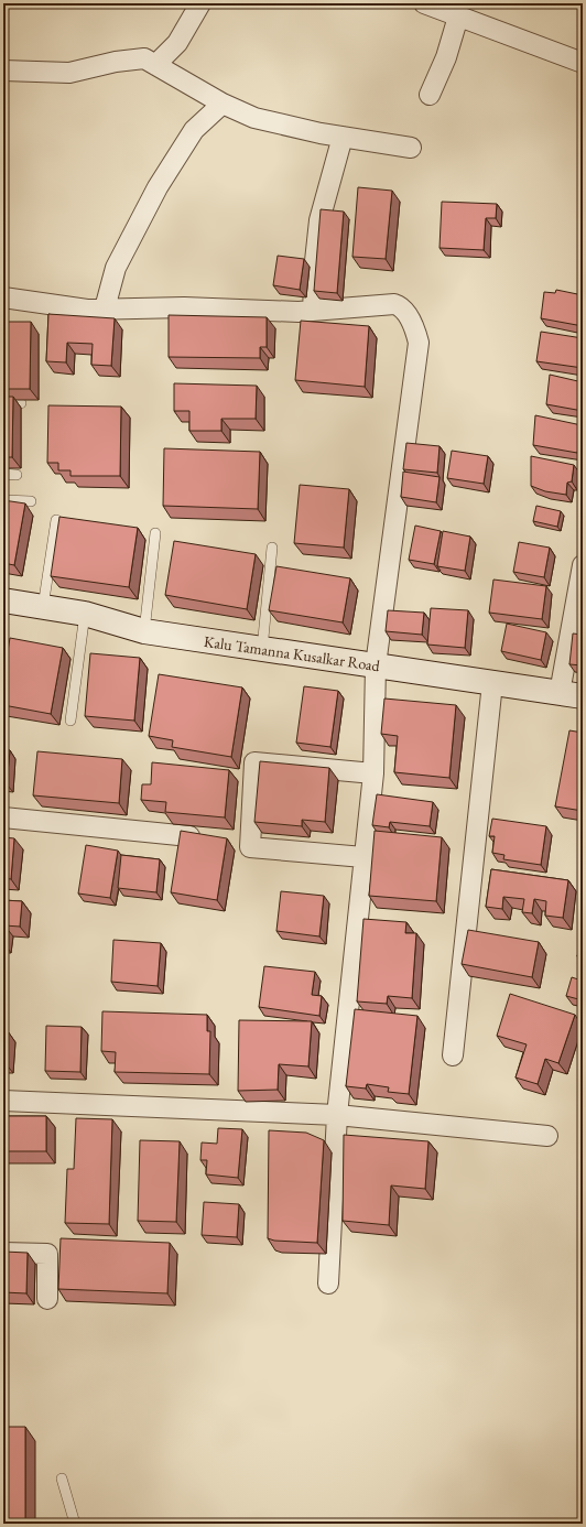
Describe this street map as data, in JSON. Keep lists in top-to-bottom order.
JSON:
{
  "streets": {
    "main road": ["Kalu Tamanna Kusalkar Road"]
  }
}
